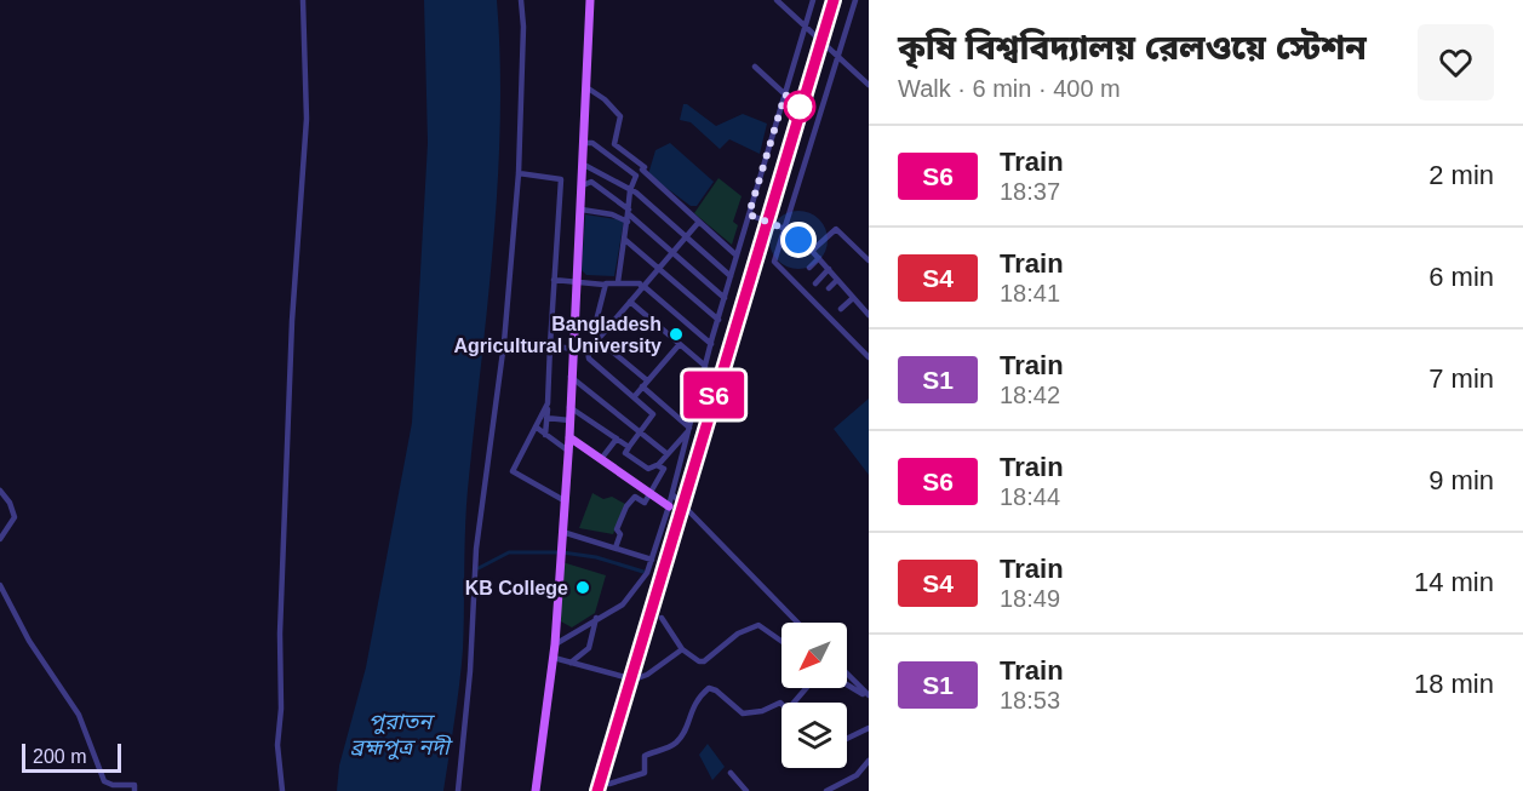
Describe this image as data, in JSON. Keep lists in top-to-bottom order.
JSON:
{
  "water": ["পুরাতন ব্রহ্মপুত্র নদী"],
  "places": ["Bangladesh Agricultural University", "KB College"],
  "scale_bar": "200 m",
  "north": "bottom left",
  "page": {
    "on_map": "S6",
    "heading": ["কৃষি বিশ্ববিদ্যালয় রেলওয়ে স্টেশন", "Walk · 6 min · 400 m"],
    "list": [
      {
        "mark": "S6",
        "name": "Train",
        "note": "18:37",
        "value": "2 min"
      },
      {
        "mark": "S4",
        "name": "Train",
        "note": "18:41",
        "value": "6 min"
      },
      {
        "mark": "S1",
        "name": "Train",
        "note": "18:42",
        "value": "7 min"
      },
      {
        "mark": "S6",
        "name": "Train",
        "note": "18:44",
        "value": "9 min"
      },
      {
        "mark": "S4",
        "name": "Train",
        "note": "18:49",
        "value": "14 min"
      },
      {
        "mark": "S1",
        "name": "Train",
        "note": "18:53",
        "value": "18 min"
      }
    ],
    "scale": "200 m"
  }
}
